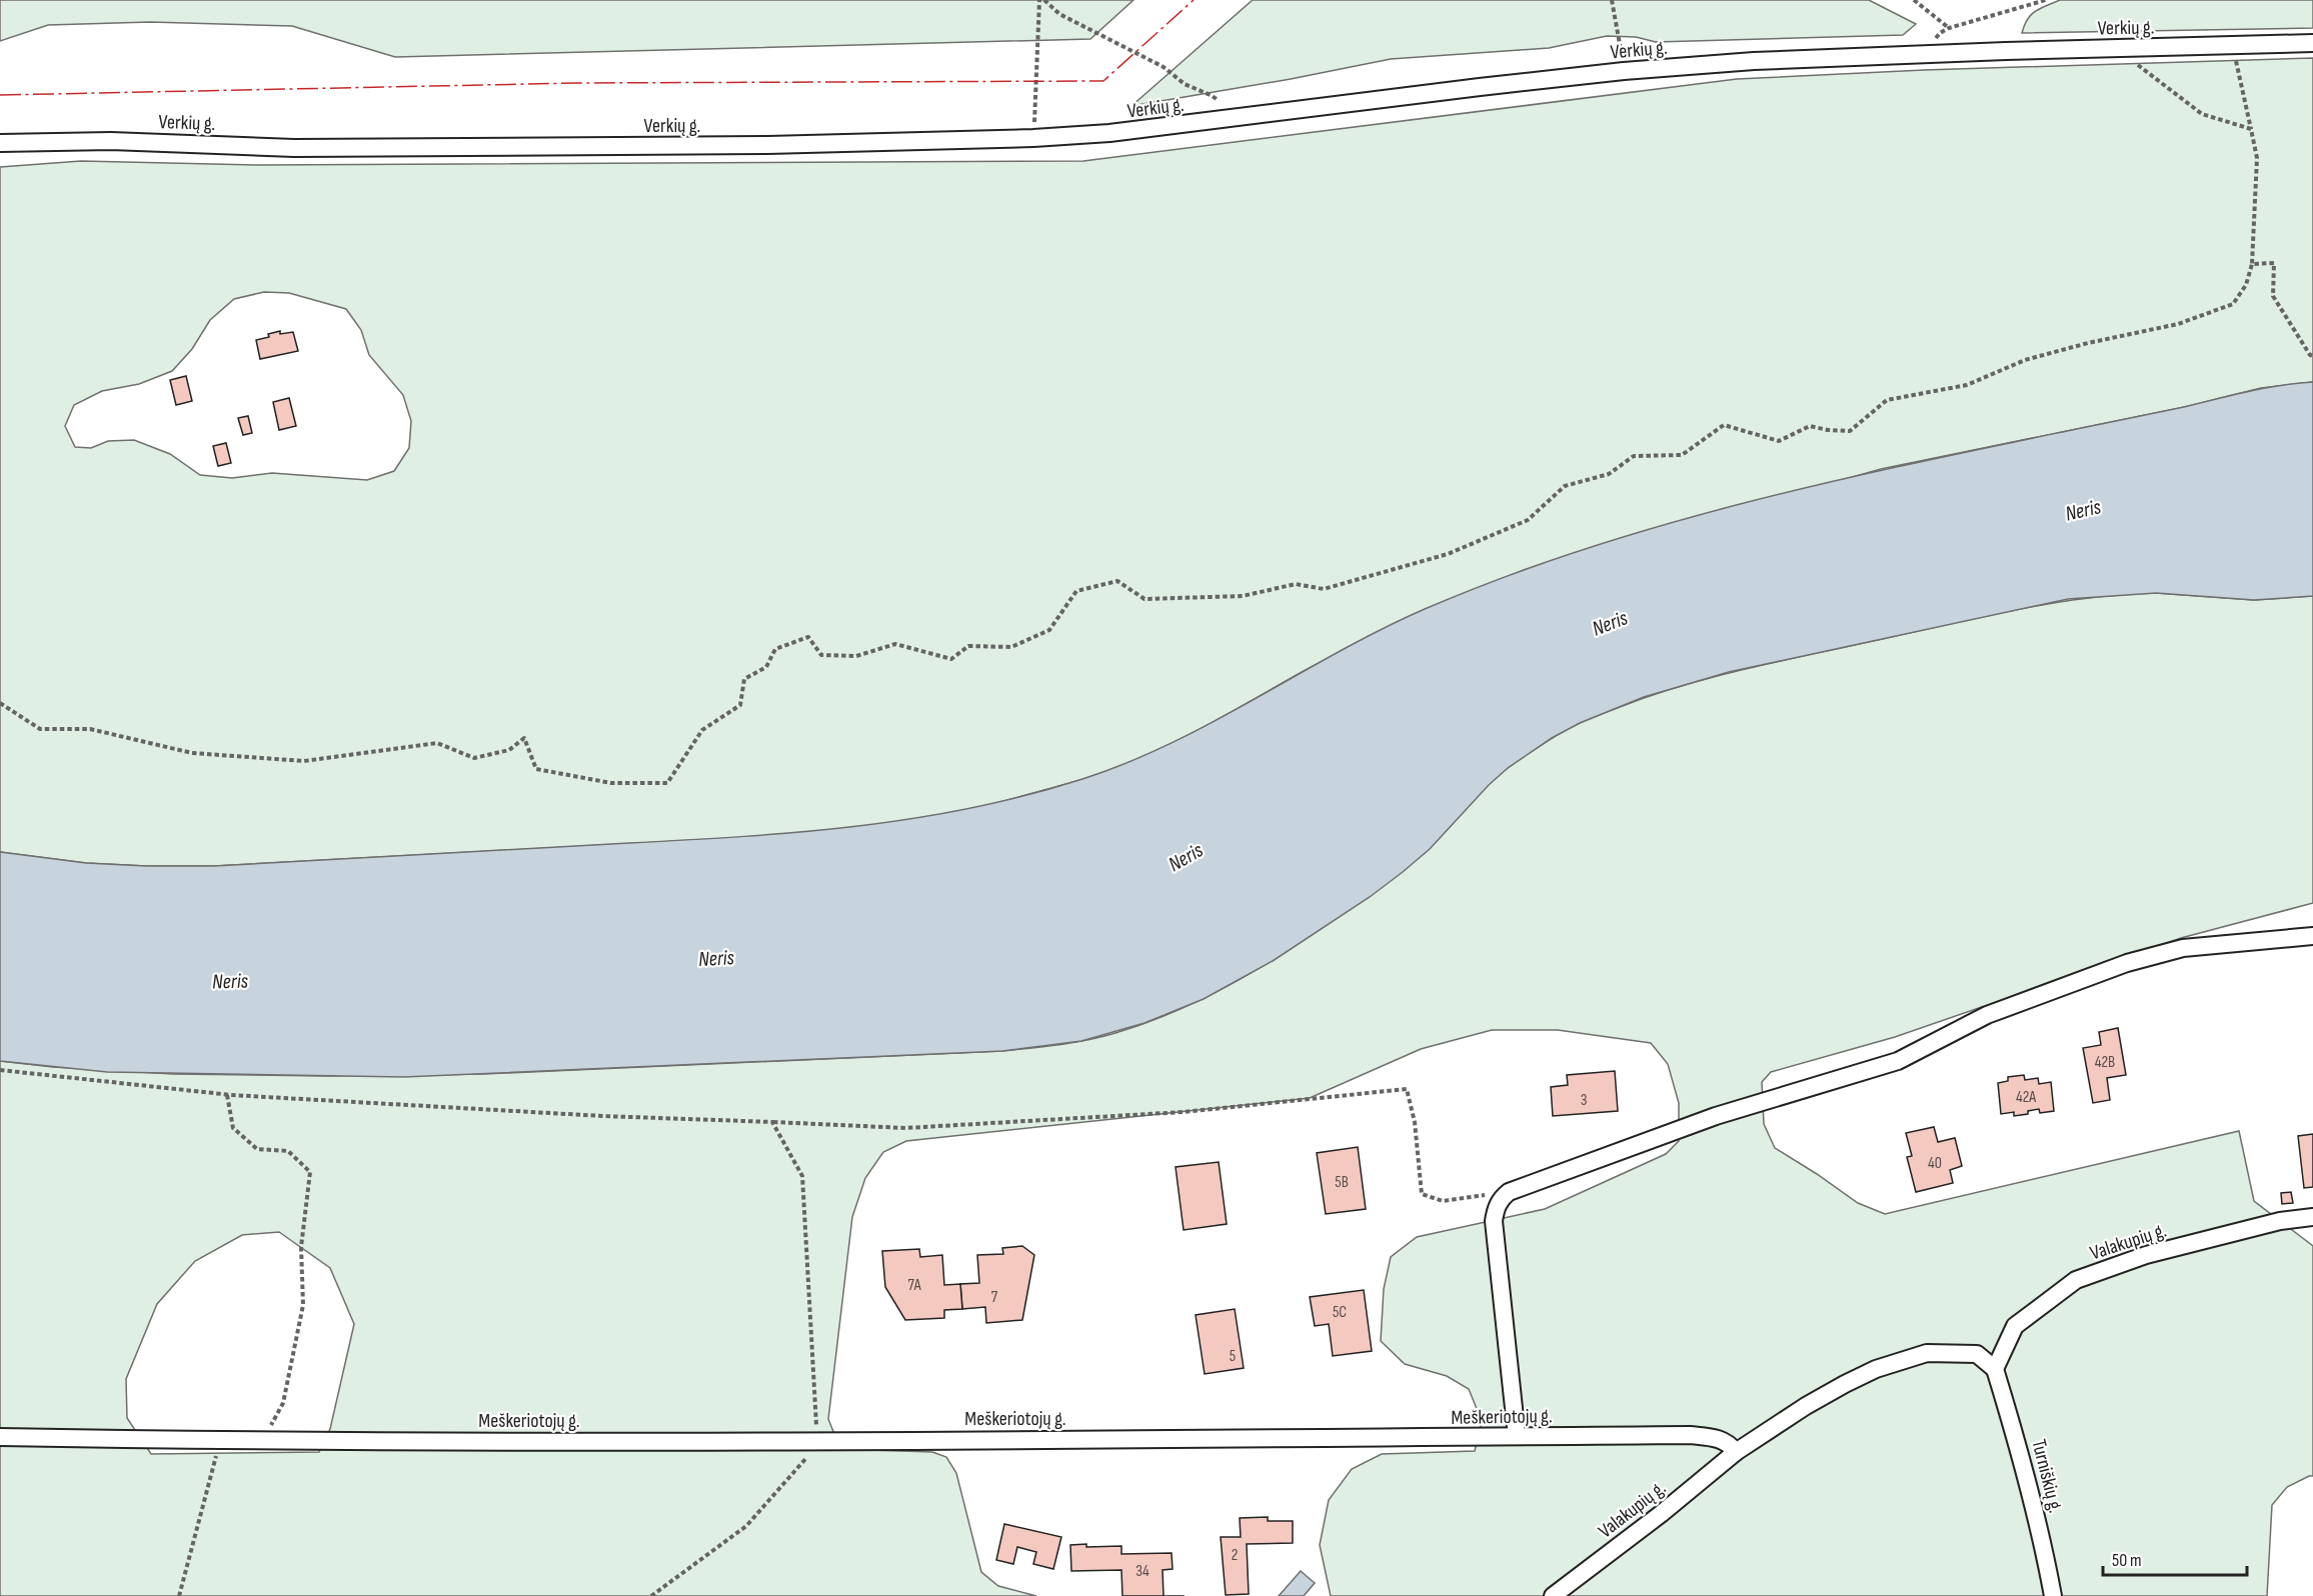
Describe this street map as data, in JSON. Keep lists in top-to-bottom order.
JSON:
{
  "streets": {
    "street": [
      "Verkių g.",
      "Valakupių g.",
      "Meškeriotojų g.",
      "Turniškių g."
    ]
  },
  "crossings": [
    ["Valakupių g.", "Meškeriotojų g."],
    ["Valakupių g.", "Turniškių g."]
  ],
  "water": ["Neris"],
  "house_numbers": [
    "42B",
    "42A",
    "3",
    "40",
    "5B",
    "7A",
    "7",
    "5C",
    "5",
    "2",
    "34"
  ],
  "scale_bar": "50 m"
}
